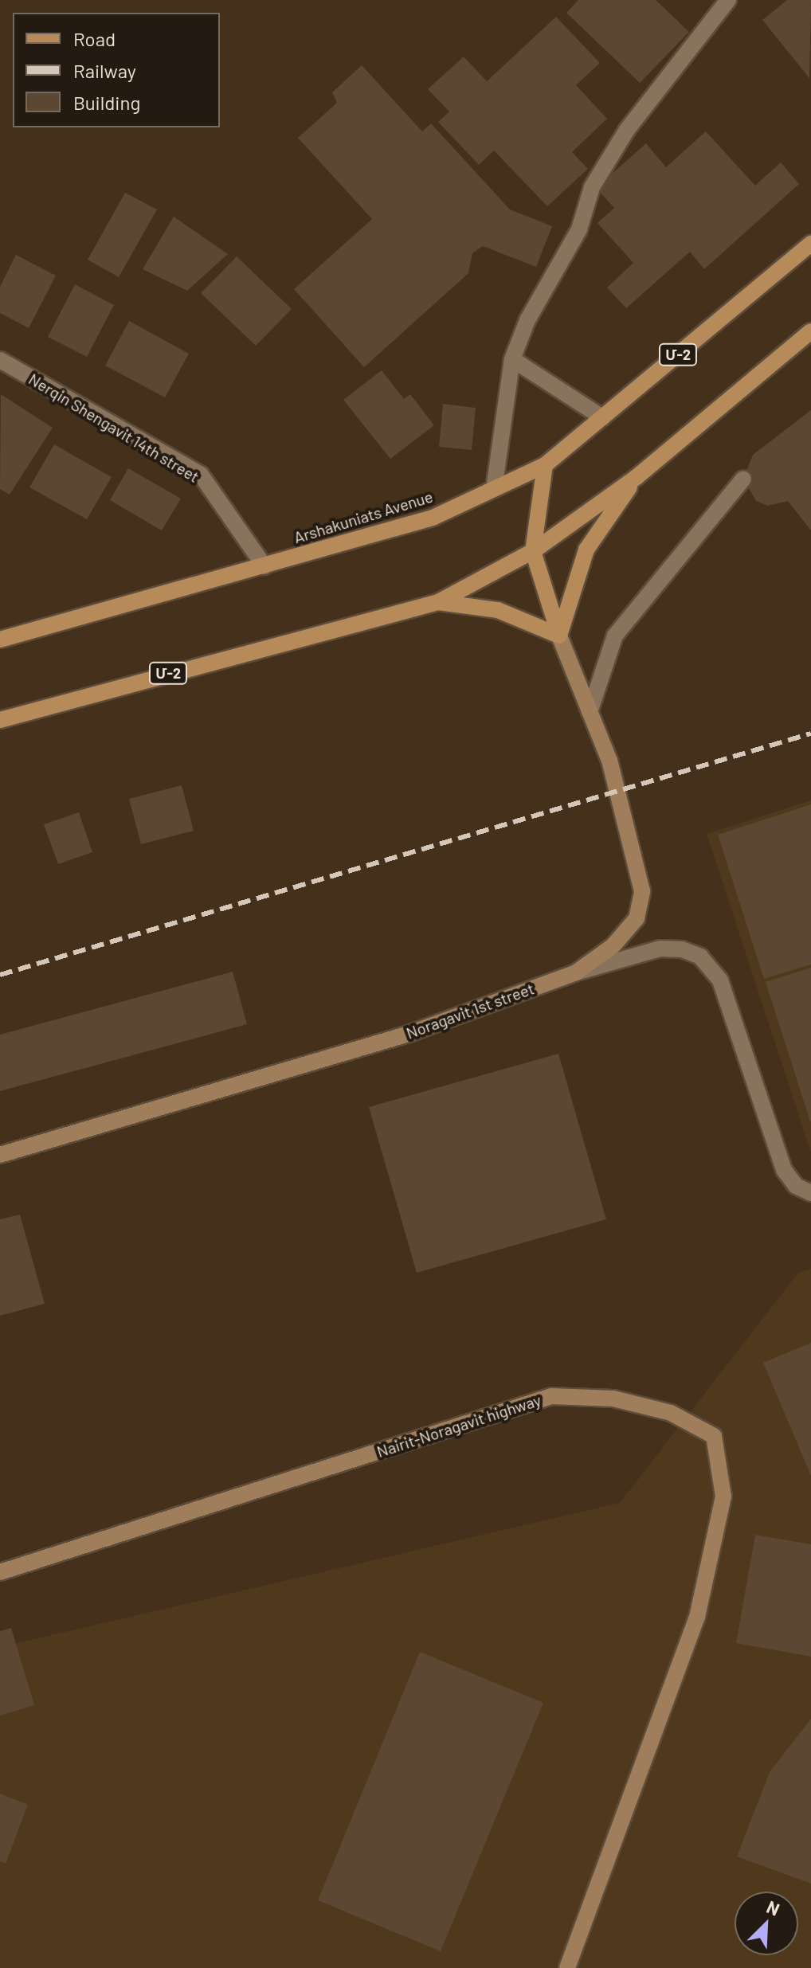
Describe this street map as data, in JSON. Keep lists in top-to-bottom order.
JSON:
{
  "streets": {
    "main road": ["Մ-2", "Arshakuniats Avenue"],
    "street": ["Nerqin Shengavit 14th street", "Noragavit 1st street", "Nairit-Noragavit highway"]
  },
  "crossings": [
    ["Nerqin Shengavit 14th street", "Arshakuniats Avenue"]
  ],
  "legend": ["Road", "Railway", "Building"],
  "north": "top right"
}
